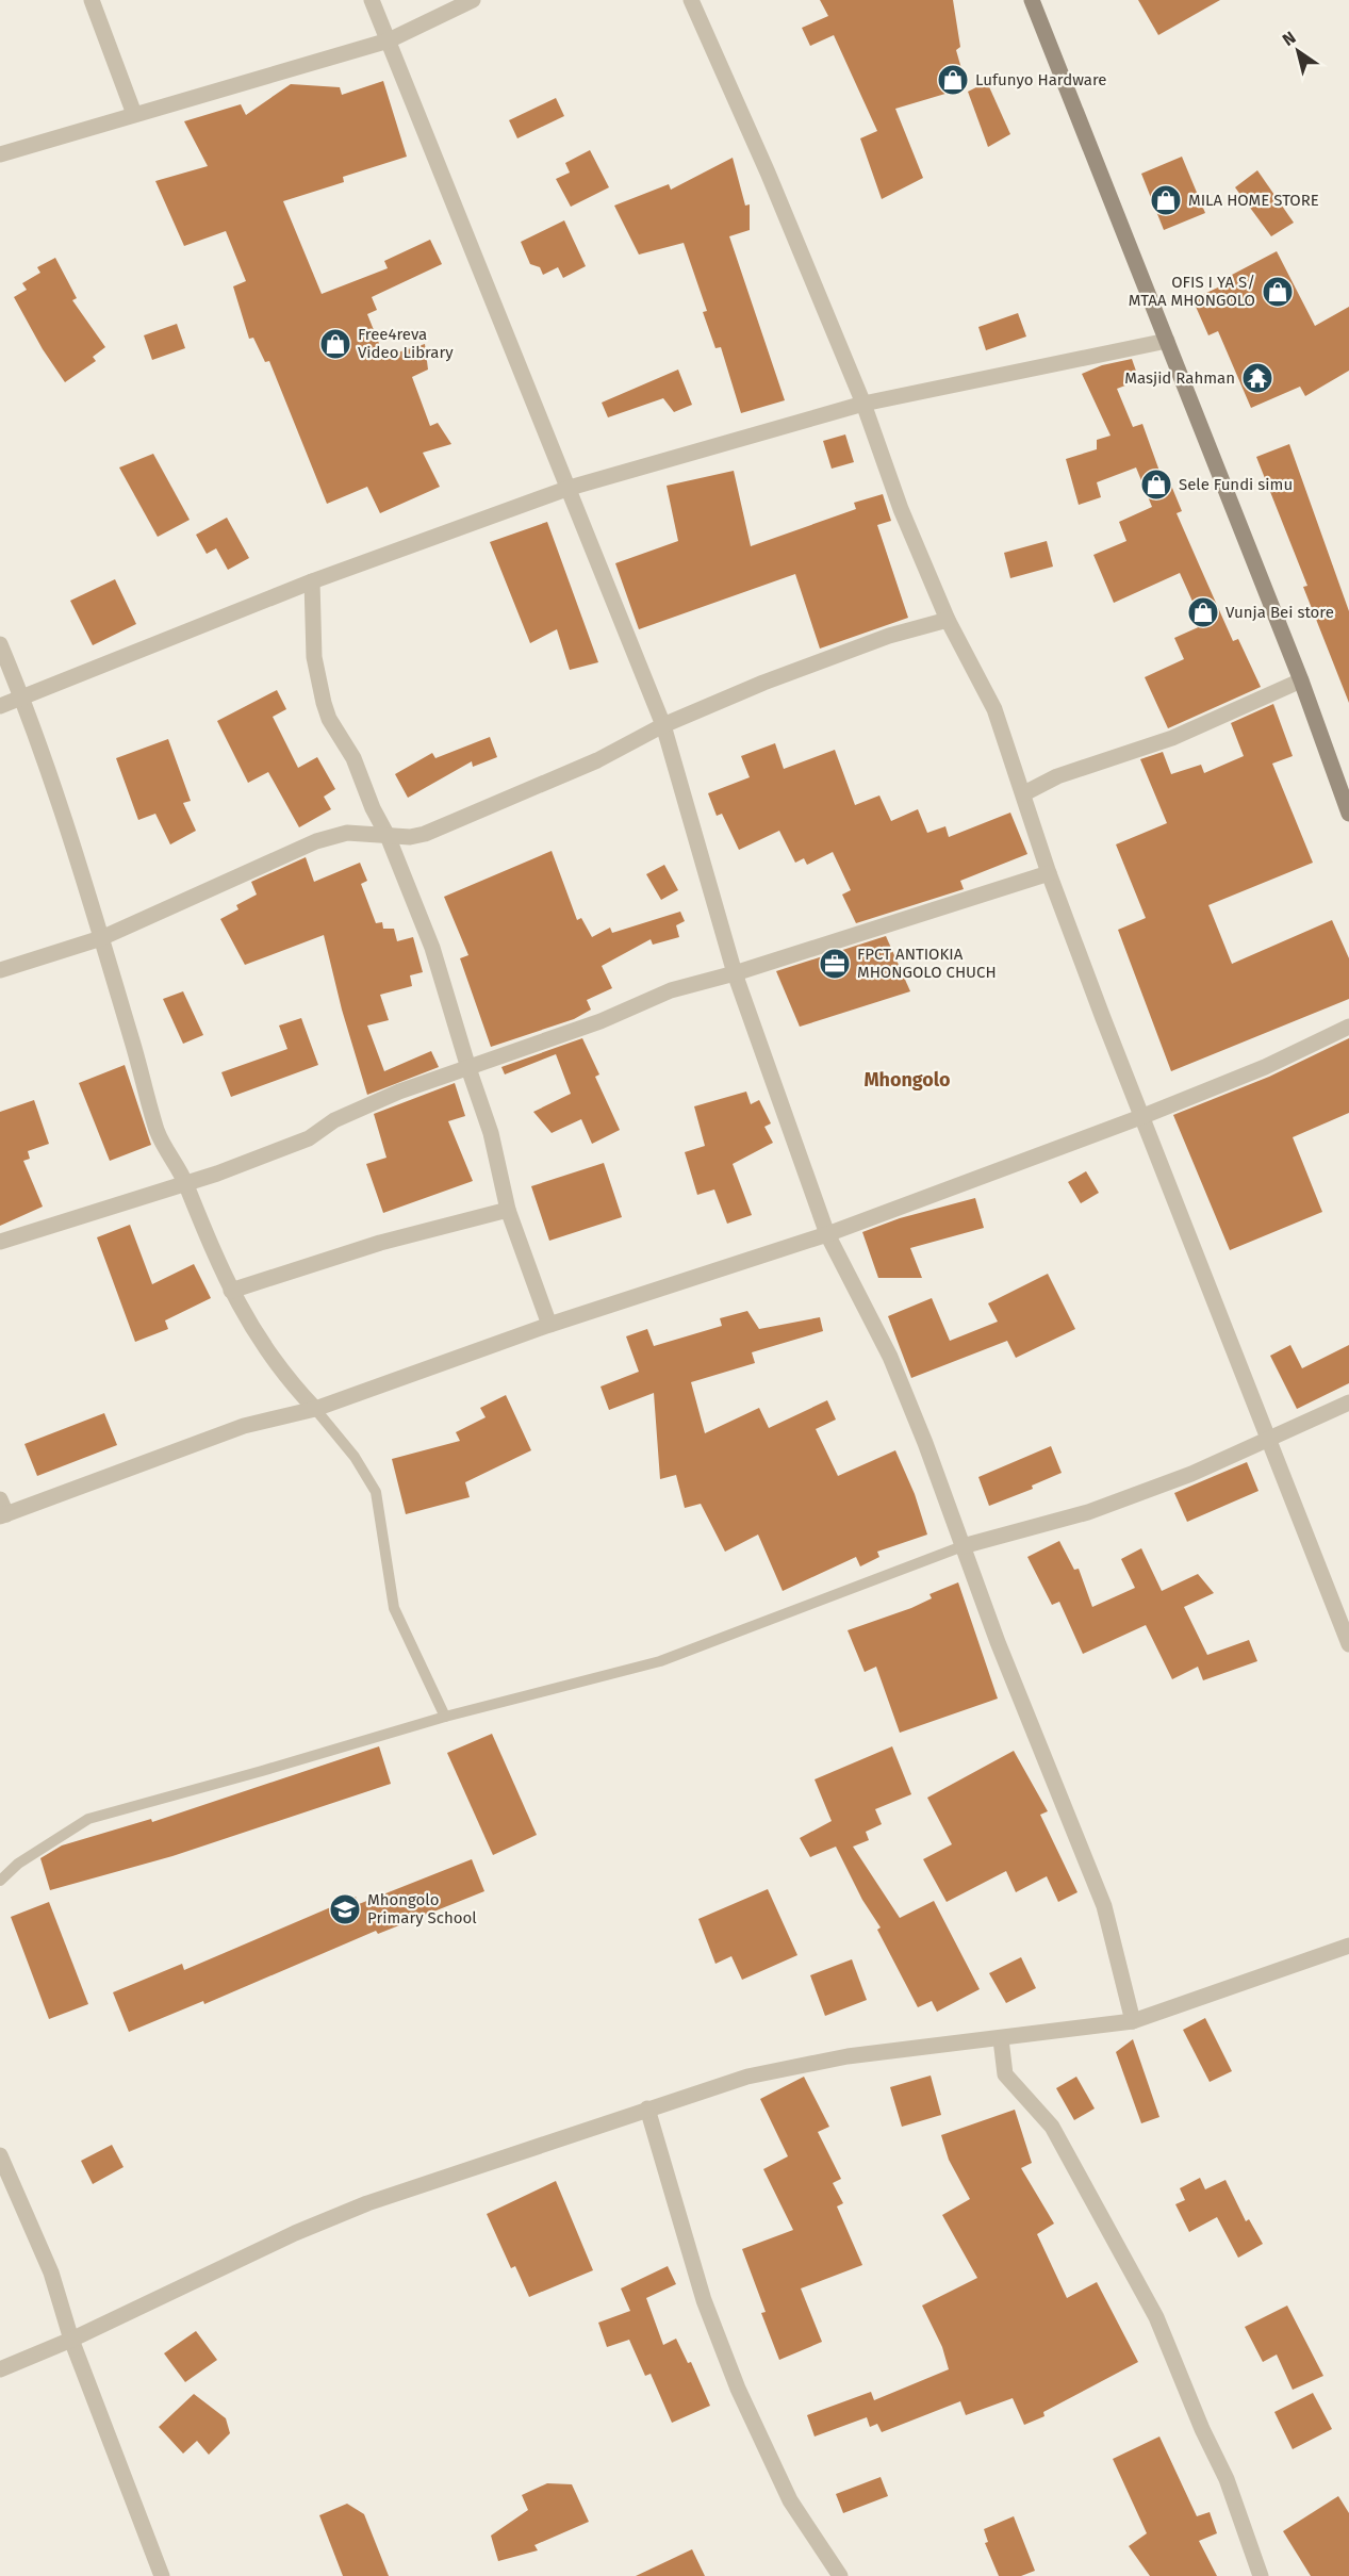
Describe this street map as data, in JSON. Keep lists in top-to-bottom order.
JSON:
{
  "districts": ["Mhongolo"],
  "places": {
    "shop": [
      "Lufunyo Hardware",
      "MILA HOME STORE",
      "OFIS I YA S/ MTAA MHONGOLO",
      "Free4reva Video Library",
      "Sele Fundi simu",
      "Vunja Bei store"
    ],
    "temple": ["Masjid Rahman"],
    "office": ["FPCT ANTIOKIA MHONGOLO CHUCH"],
    "school or university": ["Mhongolo Primary School"]
  },
  "north": "top left"
}
